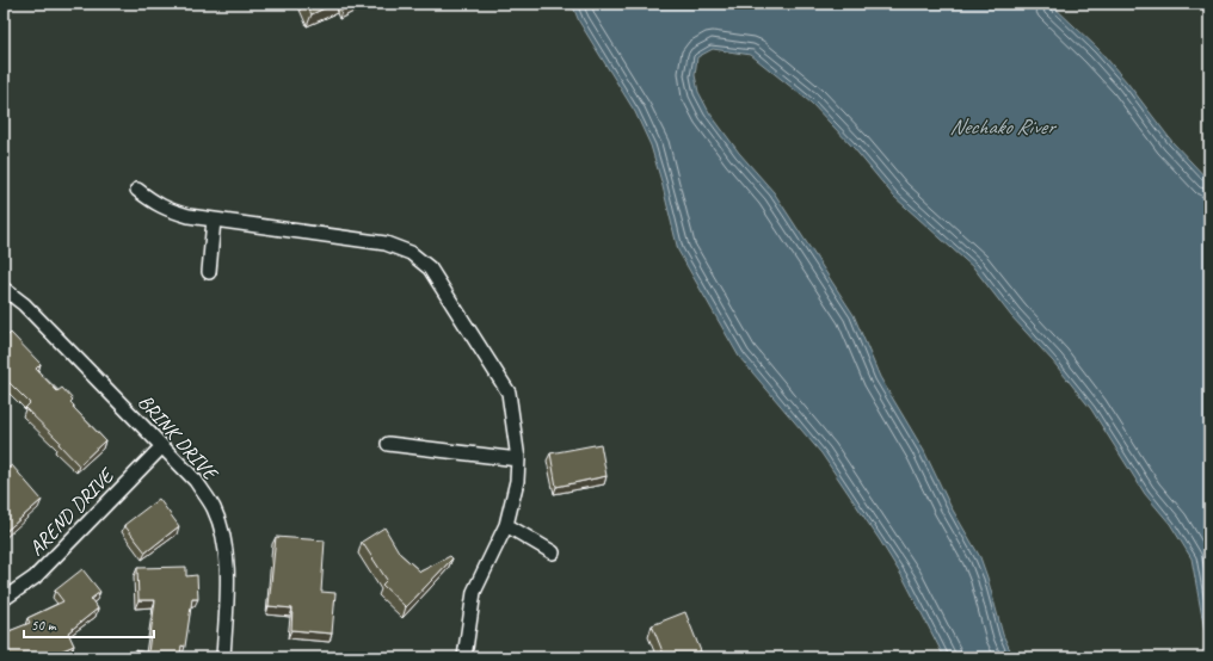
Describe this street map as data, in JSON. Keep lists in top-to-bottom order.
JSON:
{
  "streets": {
    "street": ["BRINK DRIVE", "AREND DRIVE"]
  },
  "crossings": [
    ["BRINK DRIVE", "AREND DRIVE"]
  ],
  "water": ["Nechako River"],
  "scale_bar": "50 m"
}
